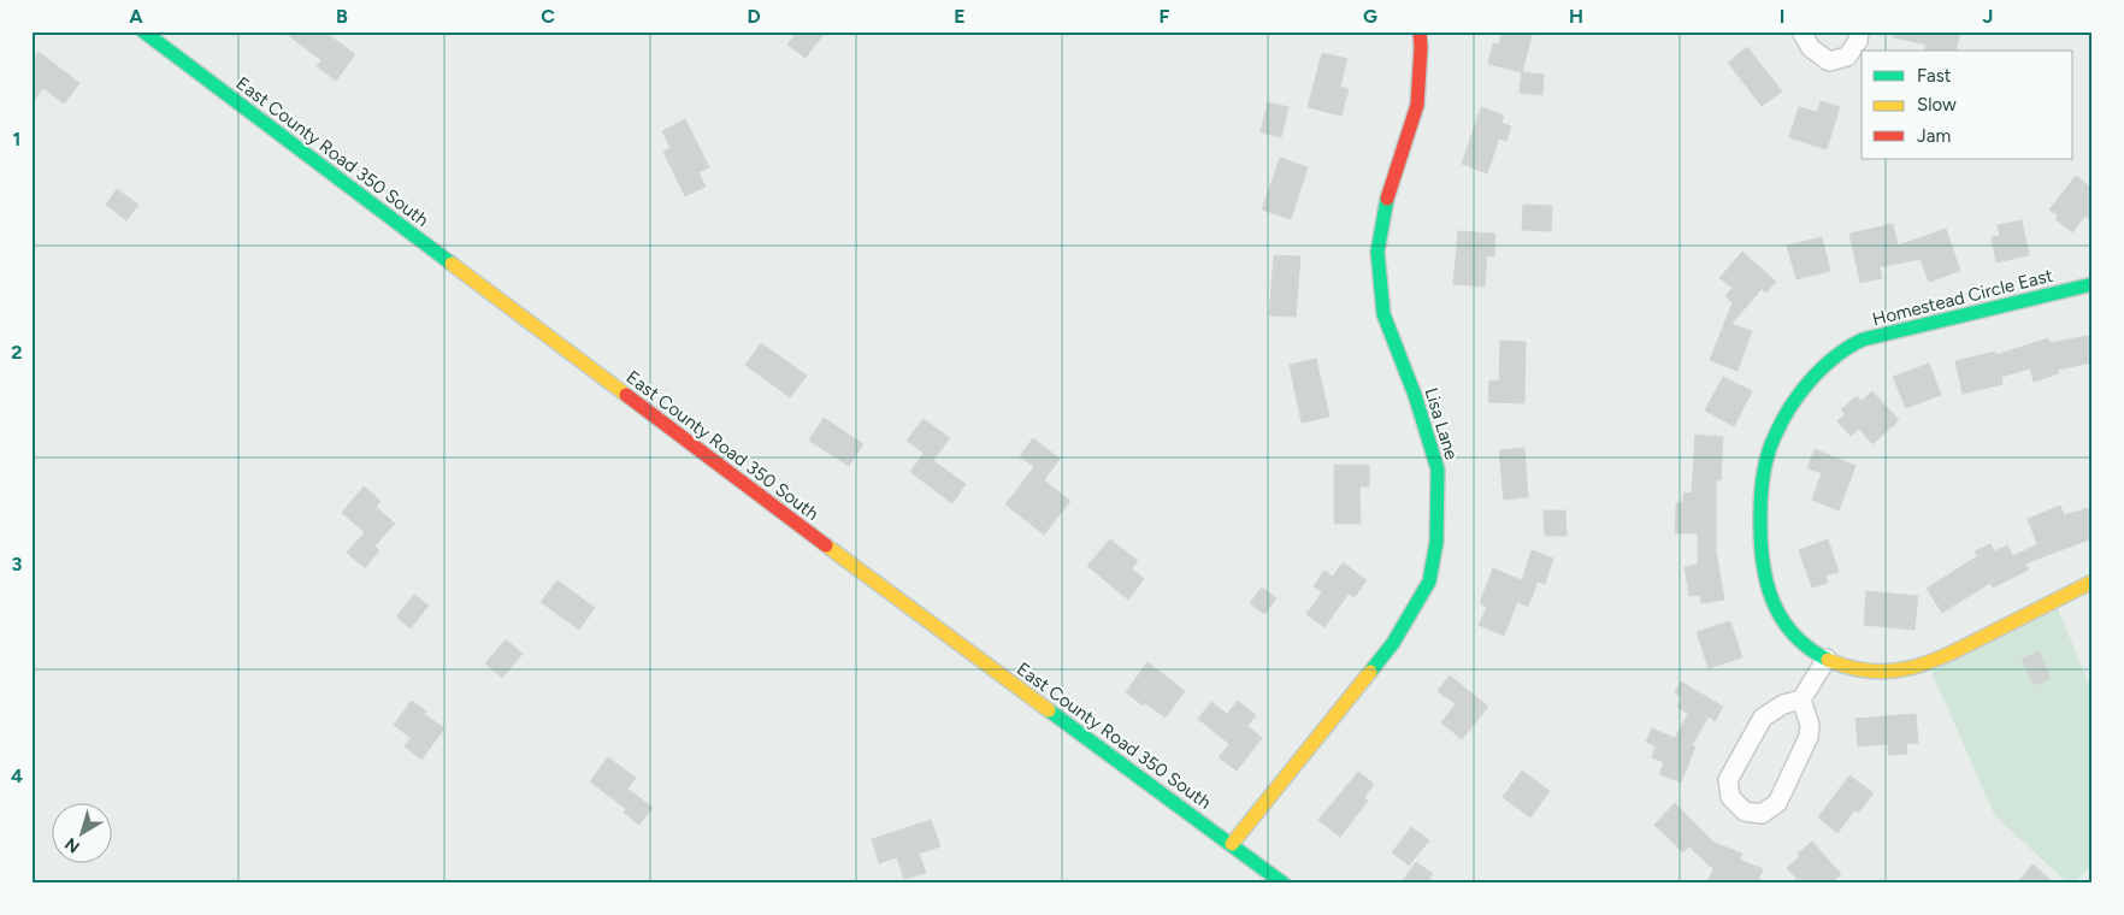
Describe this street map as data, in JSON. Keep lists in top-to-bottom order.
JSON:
{
  "streets": {
    "street": ["East County Road 350 South", "Homestead Circle East", "Lisa Lane"]
  },
  "crossings": [
    ["East County Road 350 South", "Lisa Lane"]
  ],
  "legend": ["Fast", "Slow", "Jam"],
  "north": "bottom left",
  "grid": {
    "columns": [
      "A",
      "B",
      "C",
      "D",
      "E",
      "F",
      "G",
      "H",
      "I",
      "J"
    ],
    "rows": [
      "1",
      "2",
      "3",
      "4"
    ]
  }
}
